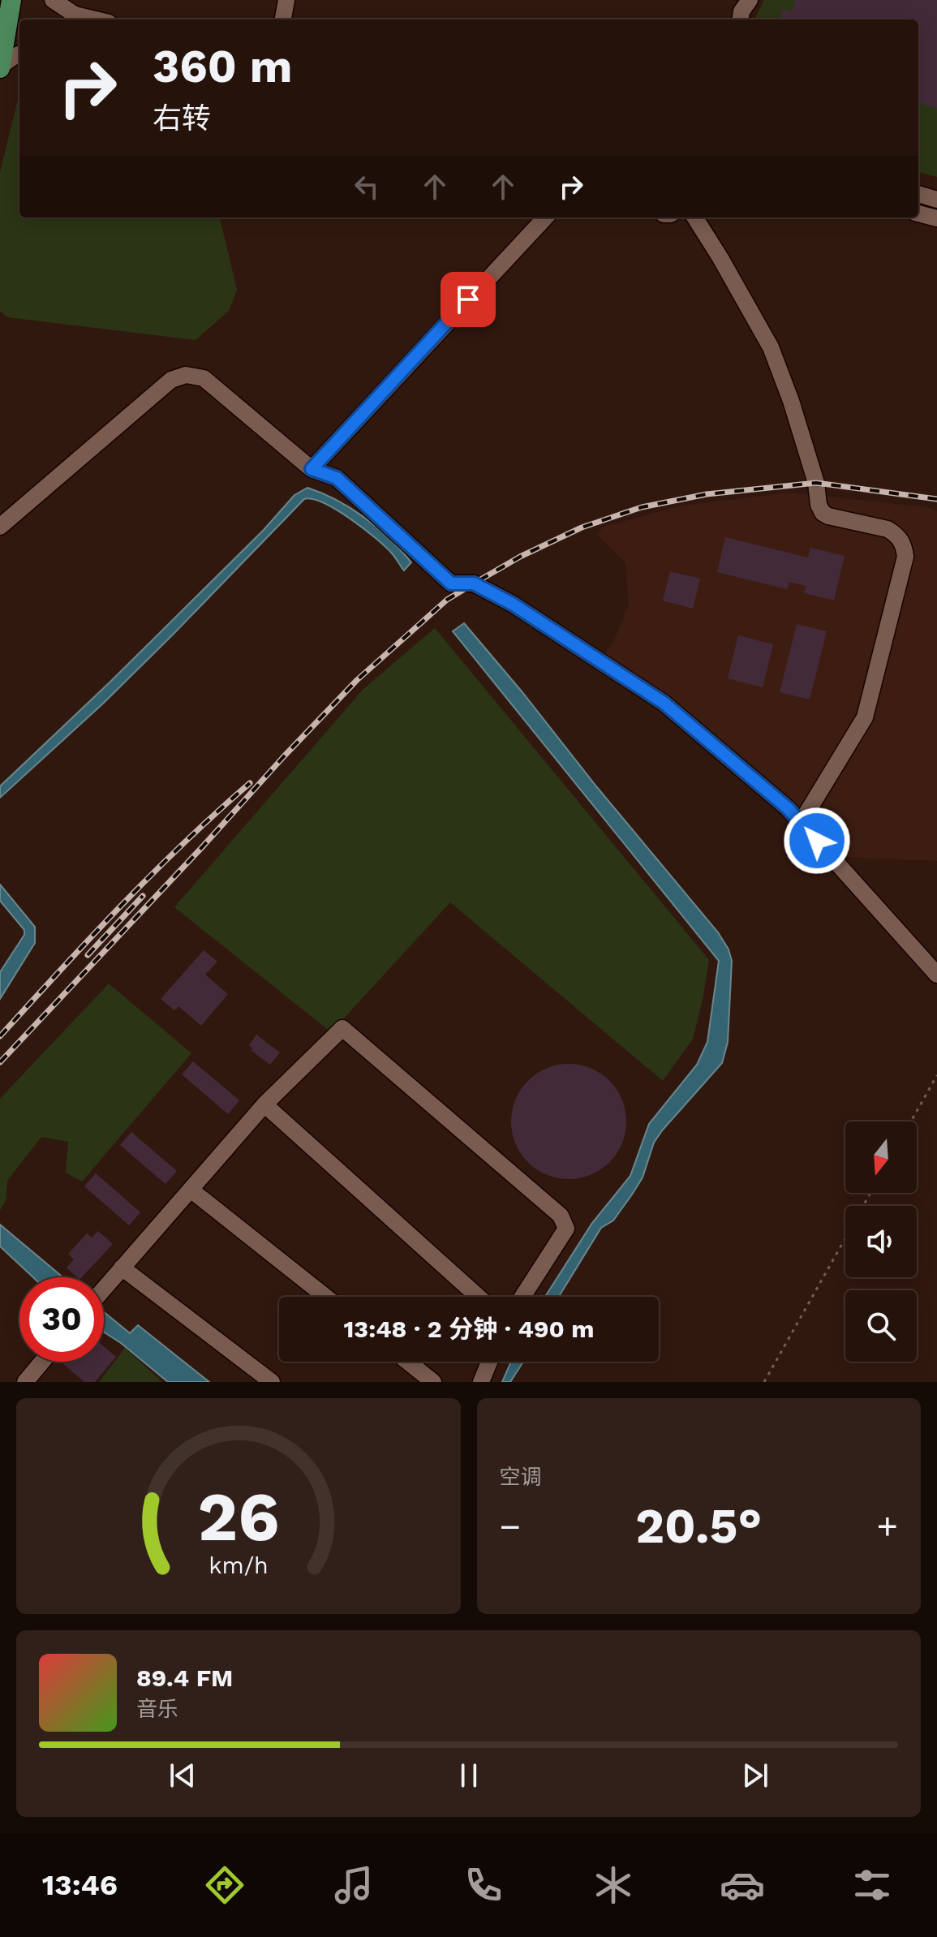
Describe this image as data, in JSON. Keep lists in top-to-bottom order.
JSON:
{
  "north": "bottom",
  "page": {
    "turn": ["360 m", "右转"],
    "limit": "30",
    "trip": "13:48 · 2 分钟 · 490 m",
    "tile": "空调",
    "heat": ["−", "20.5°", "+"],
    "song": ["89.4 FM", "音乐"],
    "tabs": "13:46",
    "gauge": ["26", "km/h"]
  }
}
